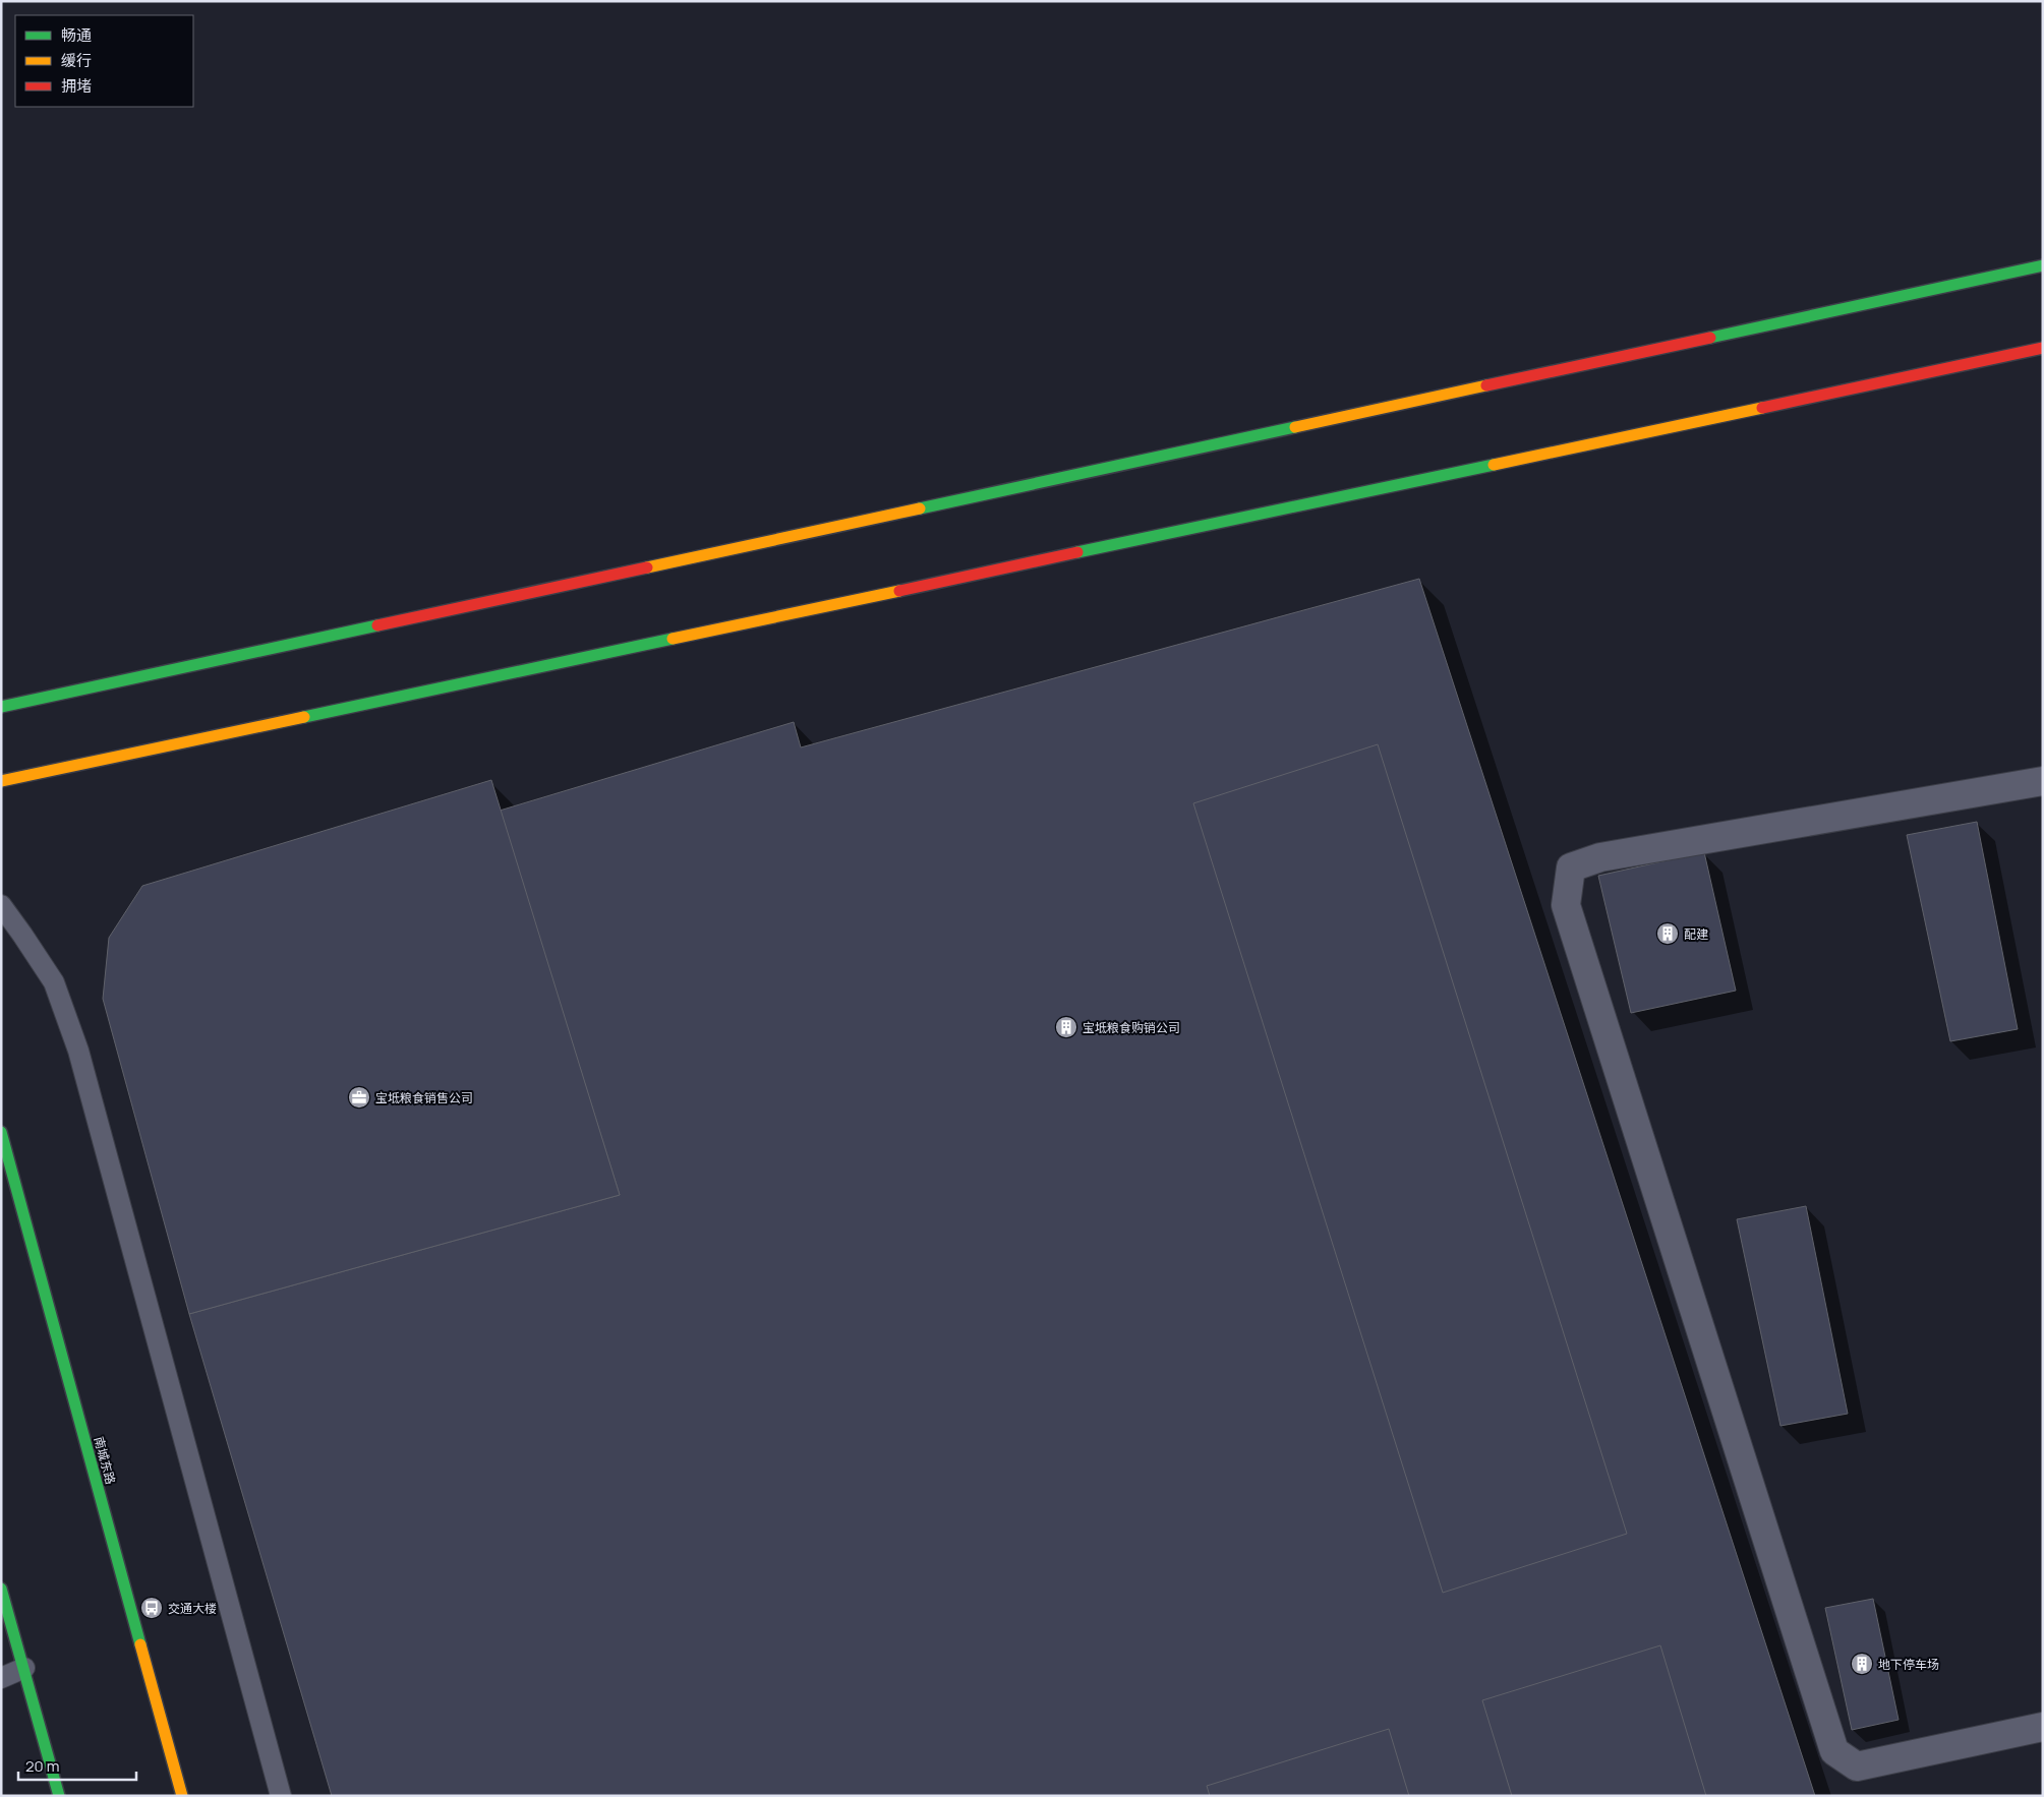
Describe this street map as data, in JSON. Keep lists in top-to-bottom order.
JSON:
{
  "streets": {
    "main road": ["南城东路"]
  },
  "places": {
    "building": ["配建", "宝坻粮食购销公司", "地下停车场"],
    "office": ["宝坻粮食销售公司"],
    "bus stop": ["交通大楼"]
  },
  "legend": ["畅通", "缓行", "拥堵"],
  "scale_bar": "20 m"
}
